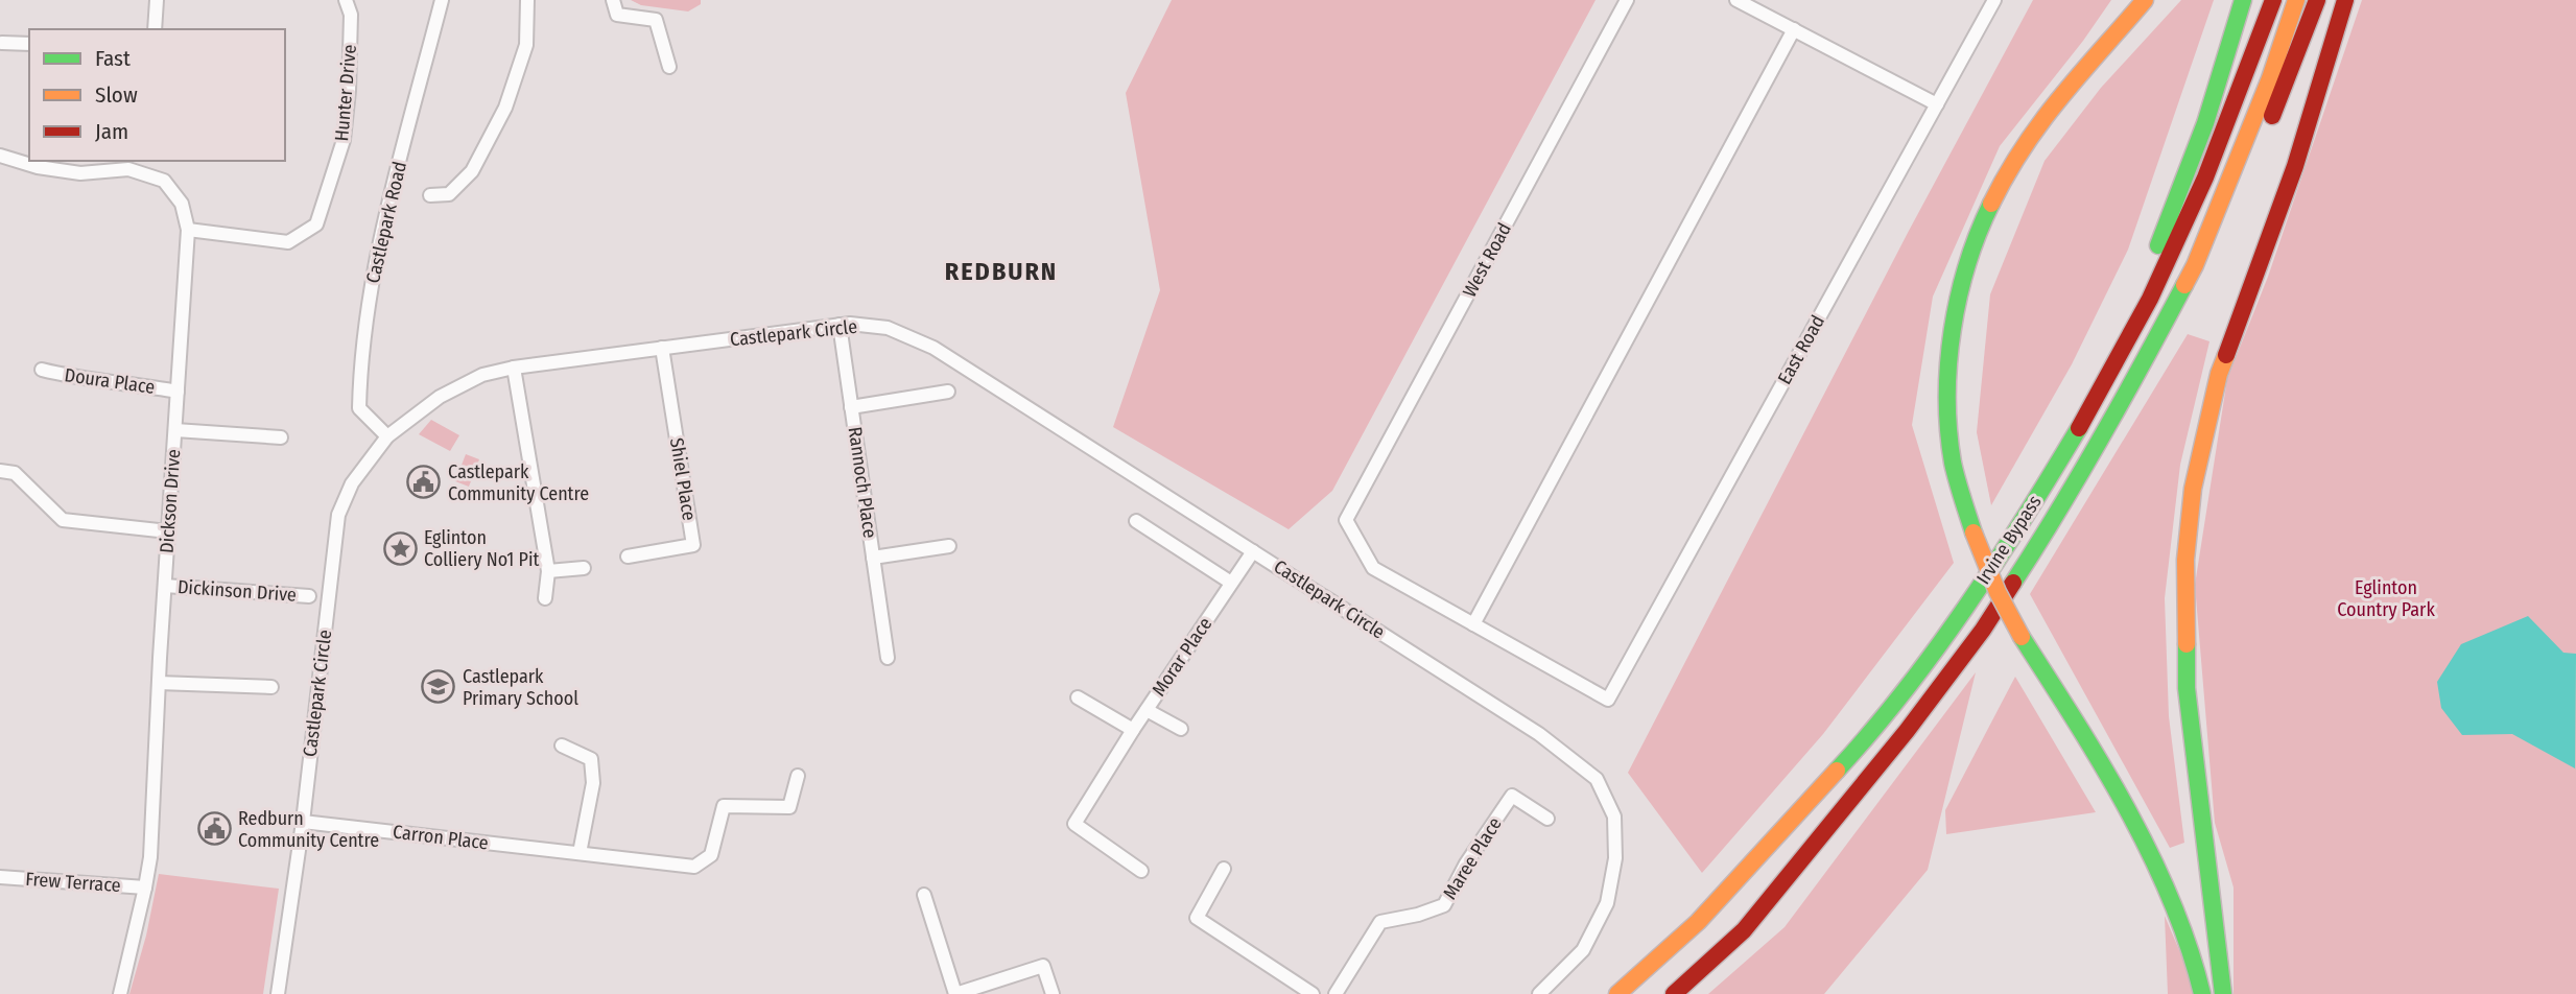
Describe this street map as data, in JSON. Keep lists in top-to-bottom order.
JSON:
{
  "streets": {
    "main road": ["Irvine Bypass"],
    "street": [
      "Hunter Drive",
      "Castlepark Road",
      "West Road",
      "Castlepark Circle",
      "East Road",
      "Doura Place",
      "Shiel Place",
      "Rannoch Place",
      "Dickson Drive",
      "Dickinson Drive",
      "Morar Place",
      "Carron Place",
      "Maree Place",
      "Frew Terrace"
    ]
  },
  "crossings": [
    ["Hunter Drive", "Dickson Drive"],
    ["Castlepark Road", "Castlepark Circle"],
    ["West Road", "East Road"],
    ["Castlepark Circle", "Shiel Place"],
    ["Castlepark Circle", "Rannoch Place"],
    ["Castlepark Circle", "Morar Place"],
    ["Castlepark Circle", "Carron Place"],
    ["Doura Place", "Dickson Drive"],
    ["Dickson Drive", "Dickinson Drive"],
    ["Dickson Drive", "Frew Terrace"]
  ],
  "districts": ["REDBURN"],
  "parks": ["Eglinton Country Park"],
  "places": {
    "public building": ["Castlepark Community Centre", "Redburn Community Centre"],
    "place": ["Eglinton Colliery No1 Pit"],
    "school or university": ["Castlepark Primary School"]
  },
  "legend": ["Fast", "Slow", "Jam"]
}
